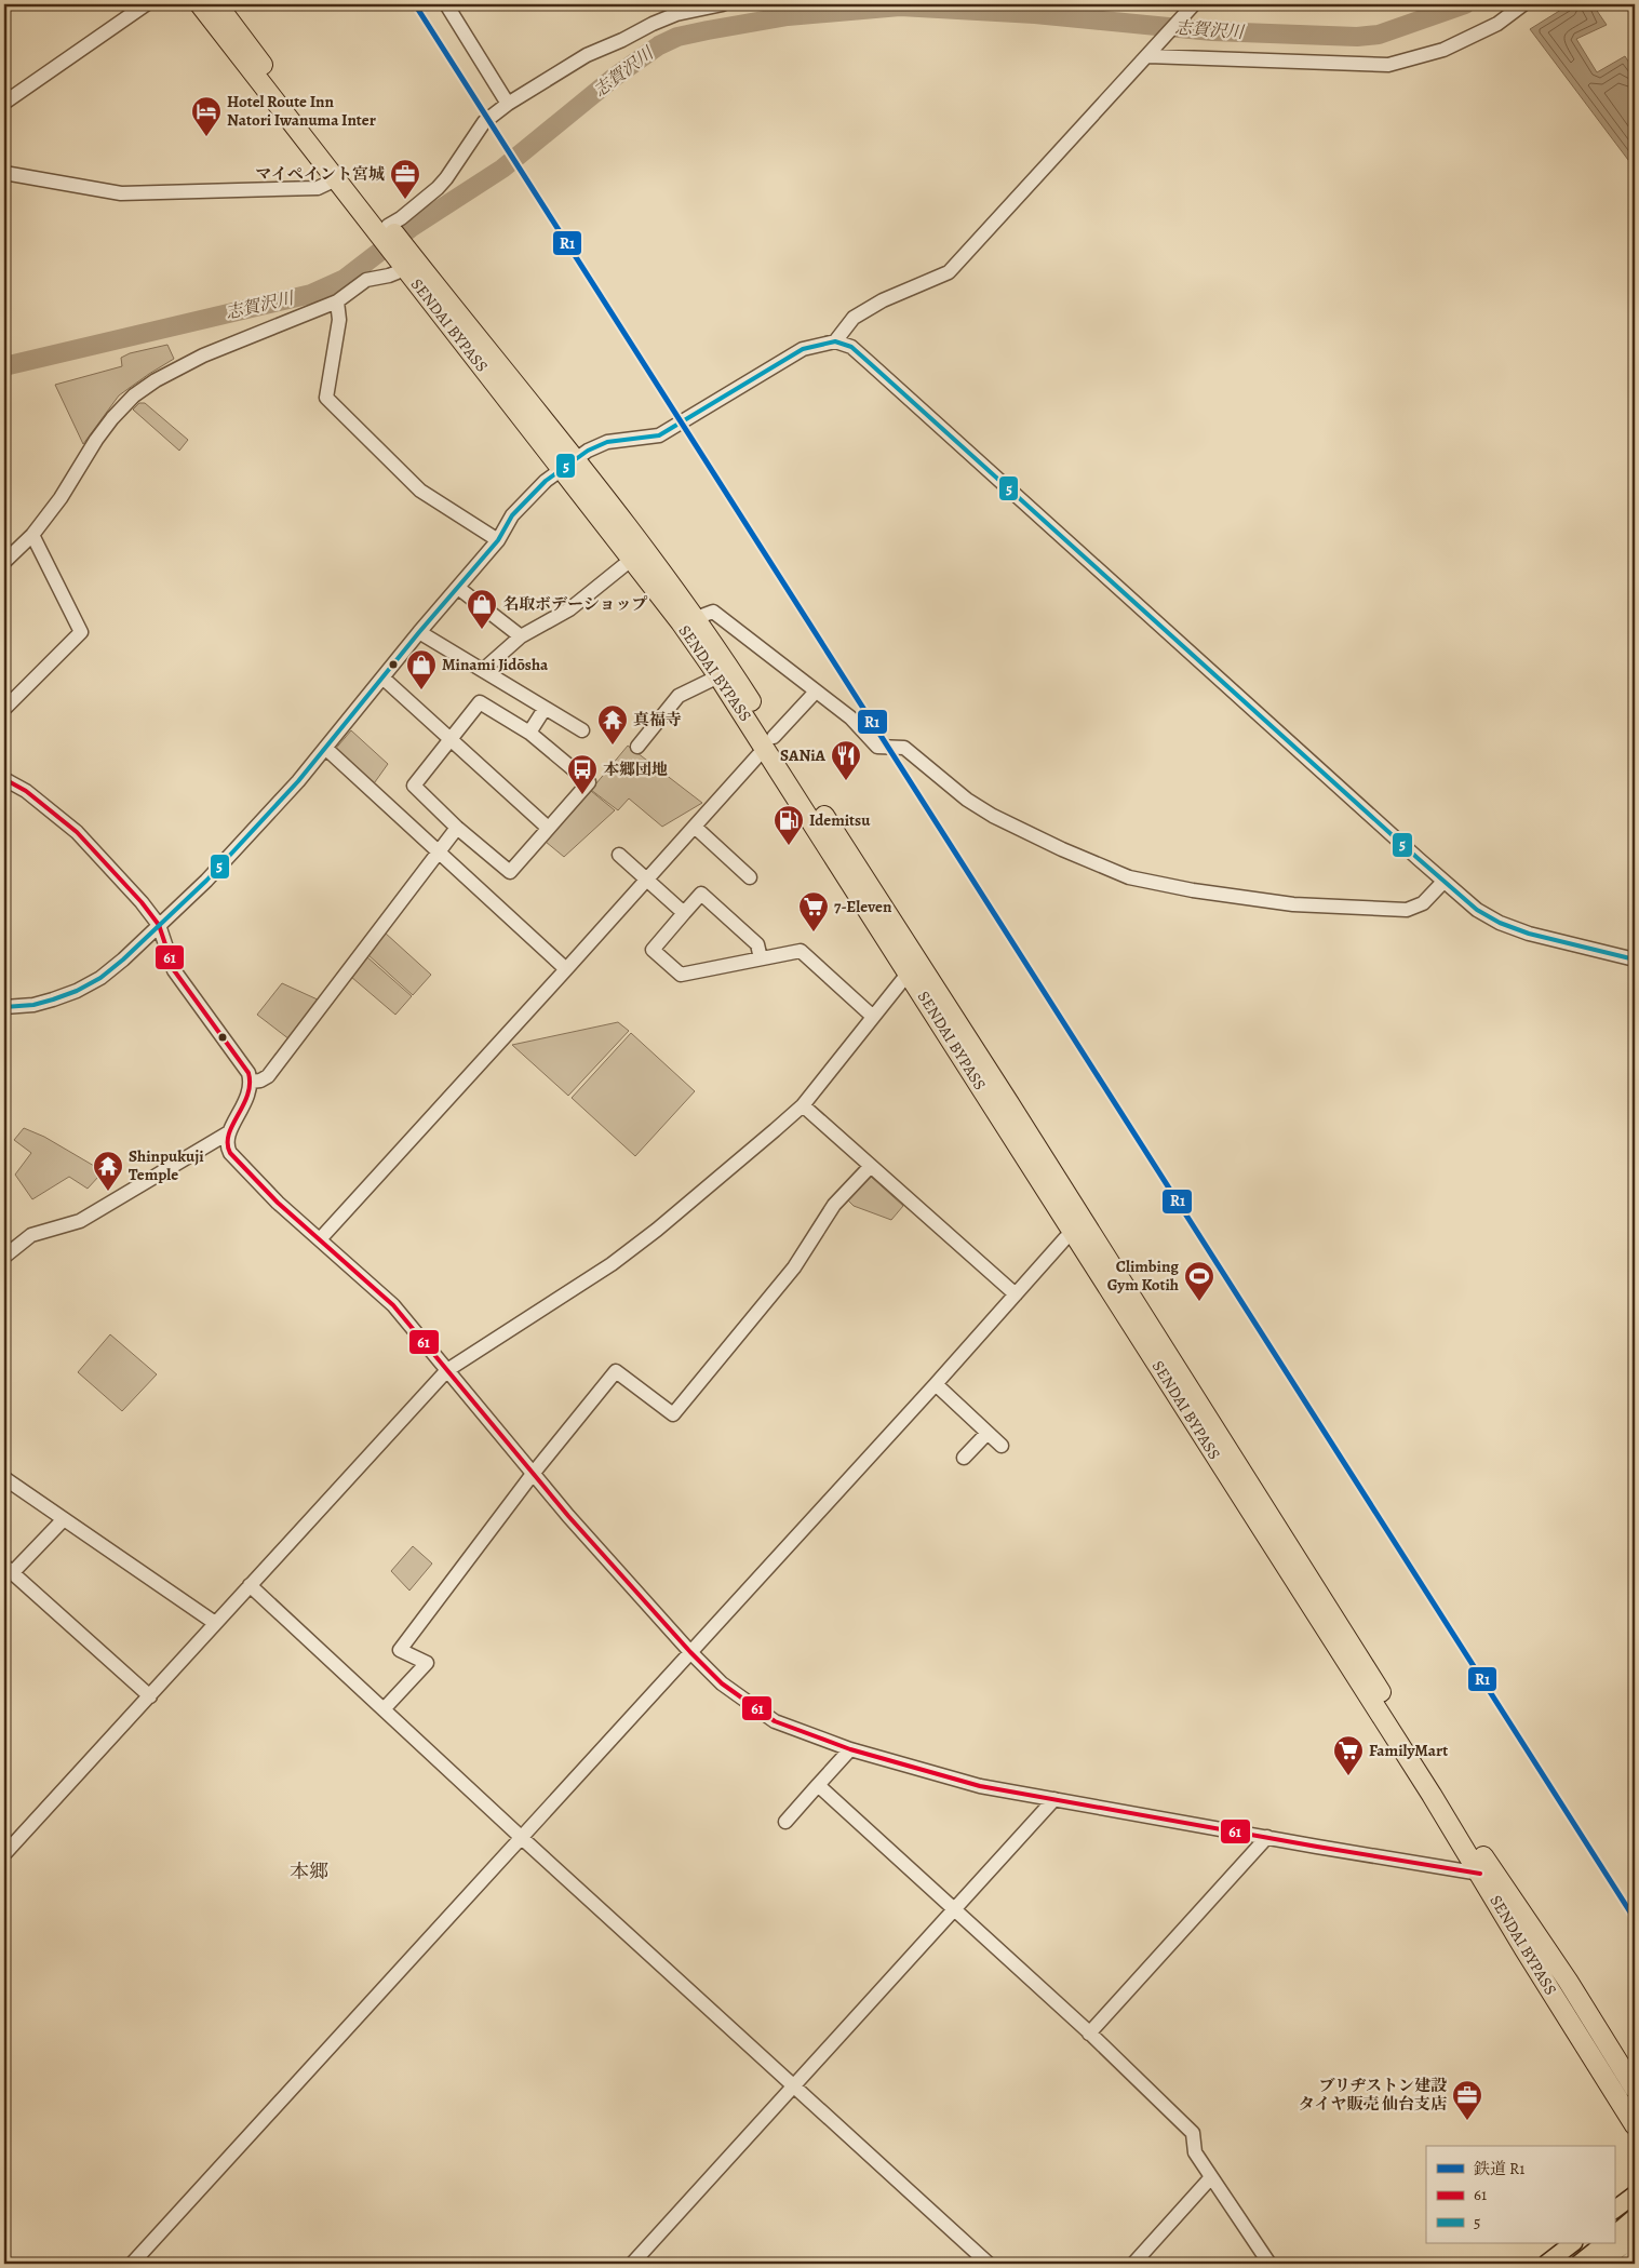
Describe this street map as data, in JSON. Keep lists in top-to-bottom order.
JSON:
{
  "streets": {
    "highway": ["SENDAI BYPASS"]
  },
  "districts": ["本郷"],
  "water": ["志賀沢川"],
  "places": {
    "hotel": ["Hotel Route Inn Natori Iwanuma Inter"],
    "office": ["マイペイント宮城", "ブリヂストン建設 タイヤ販売 仙台支店"],
    "shop": ["名取ボデーショップ", "Minami Jidōsha"],
    "temple": ["真福寺", "Shinpukuji Temple"],
    "restaurant": ["SANiA"],
    "bus stop": ["本郷団地"],
    "fuel station": ["Idemitsu"],
    "supermarket": ["7-Eleven", "FamilyMart"],
    "sports": ["Climbing Gym Kotih"]
  },
  "lines": ["rail line R1", "transit line 5", "transit line 61"],
  "legend": ["鉄道 R1", "61", "5"]
}
